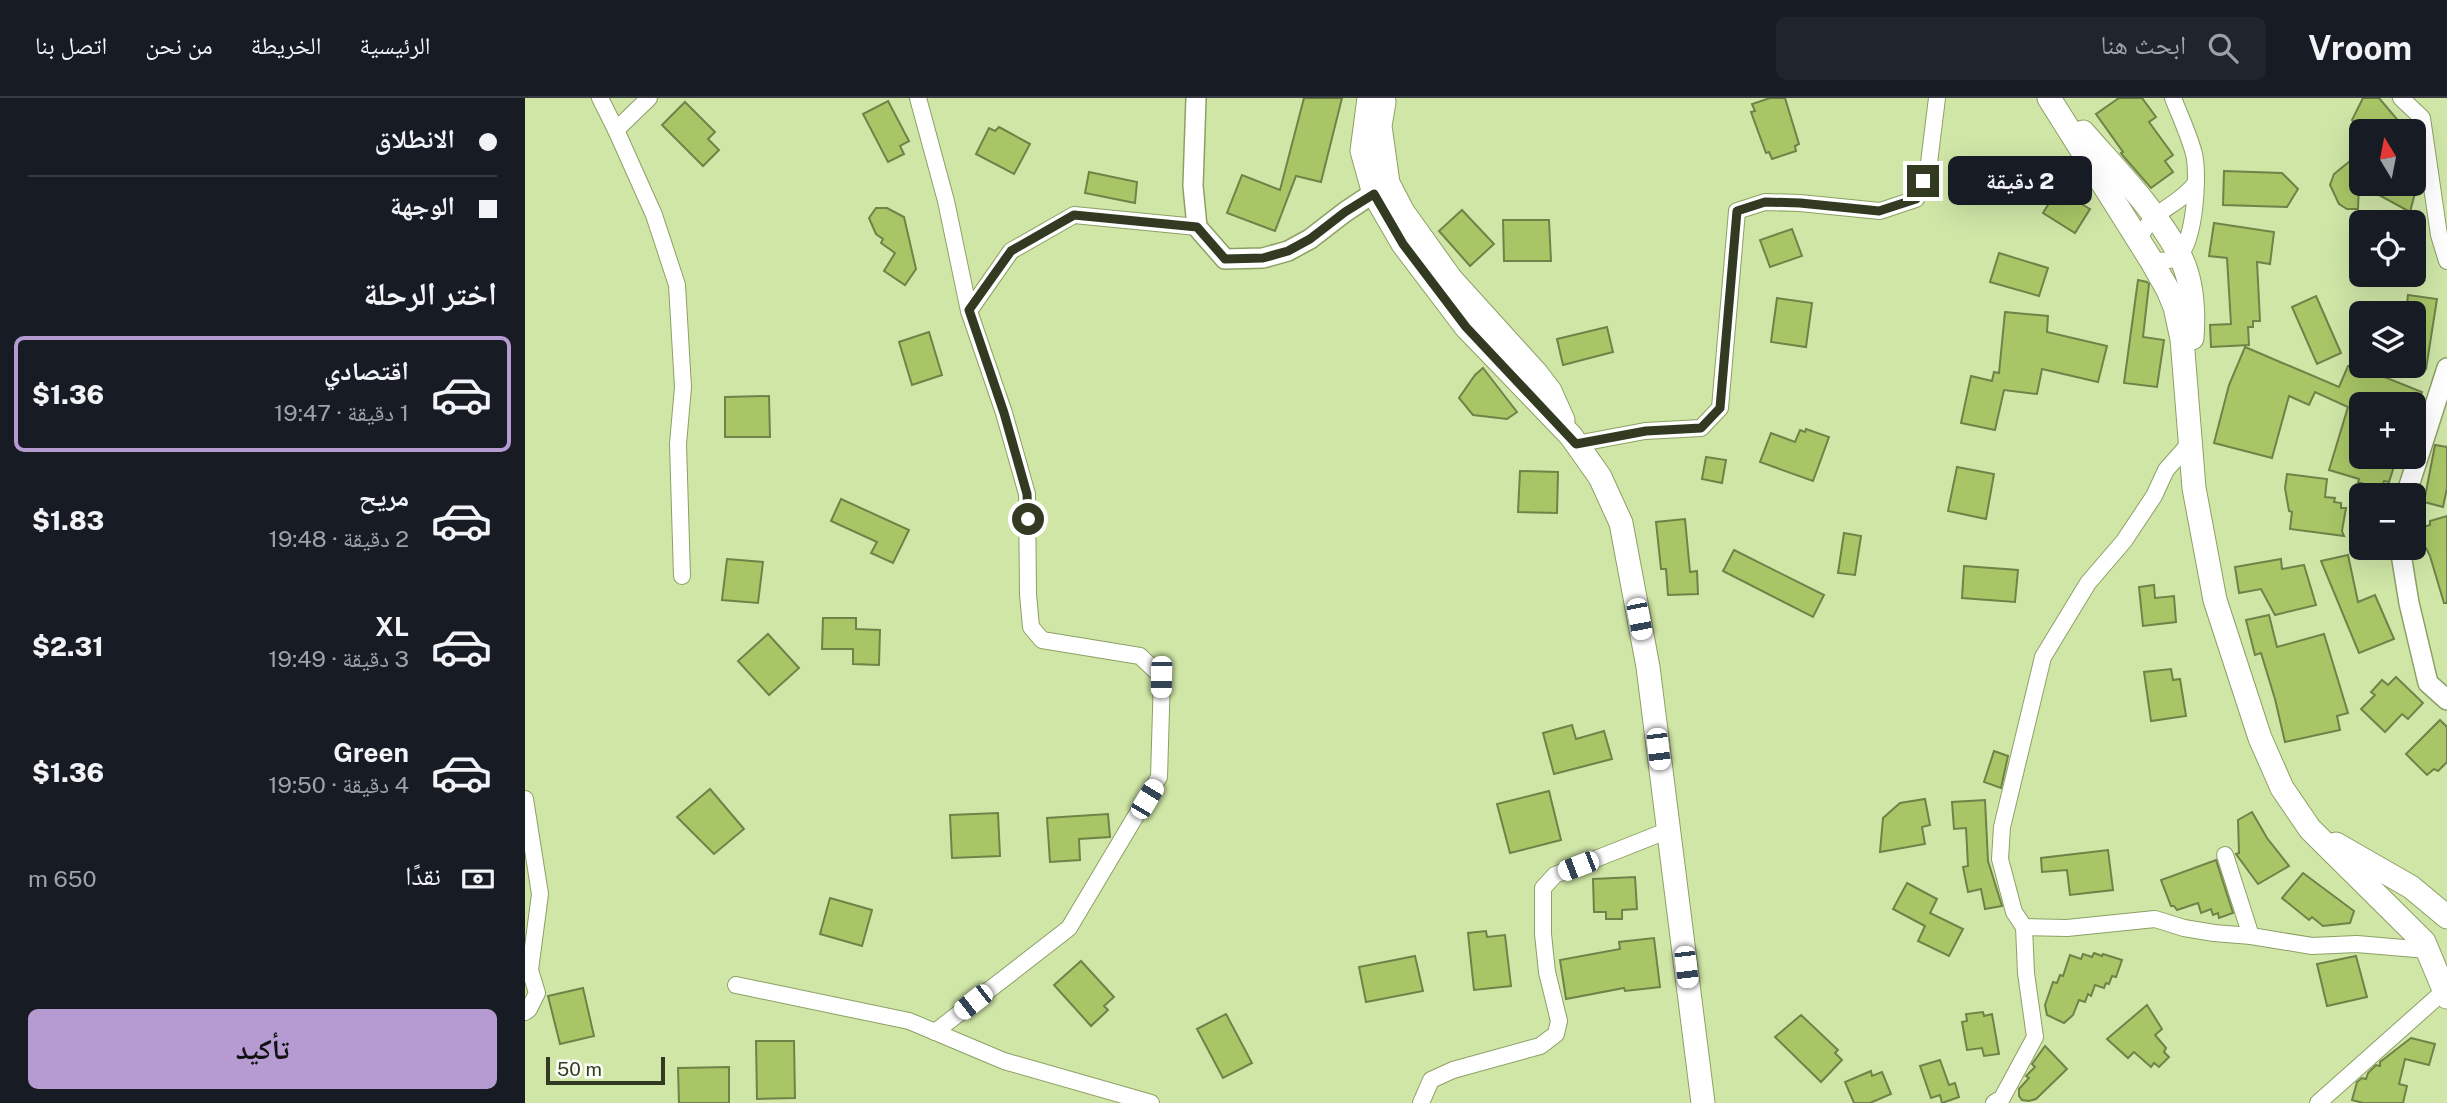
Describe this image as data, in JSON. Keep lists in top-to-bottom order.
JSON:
{
  "scale_bar": "50 m",
  "north": "top",
  "page": {
    "header": "Vroom",
    "search": "ابحث هنا",
    "nav": [
      "الرئيسية",
      "الخريطة",
      "من نحن",
      "اتصل بنا"
    ],
    "banner": ["الانطلاق", "الوجهة"],
    "map_buttons": ["+", "−"],
    "bubble": "2 دقيقة",
    "heading": "اختر الرحلة",
    "list": [
      {
        "name": "اقتصادي",
        "note": "1 دقيقة · 19:47",
        "value": "$1.36"
      },
      {
        "name": "مريح",
        "note": "2 دقيقة · 19:48",
        "value": "$1.83"
      },
      {
        "name": "XL",
        "note": "3 دقيقة · 19:49",
        "value": "$2.31"
      },
      {
        "name": "Green",
        "note": "4 دقيقة · 19:50",
        "value": "$1.36"
      }
    ],
    "pay": ["نقدًا", "650 m"],
    "buttons": "تأكيد",
    "scale": "50 m"
  }
}
